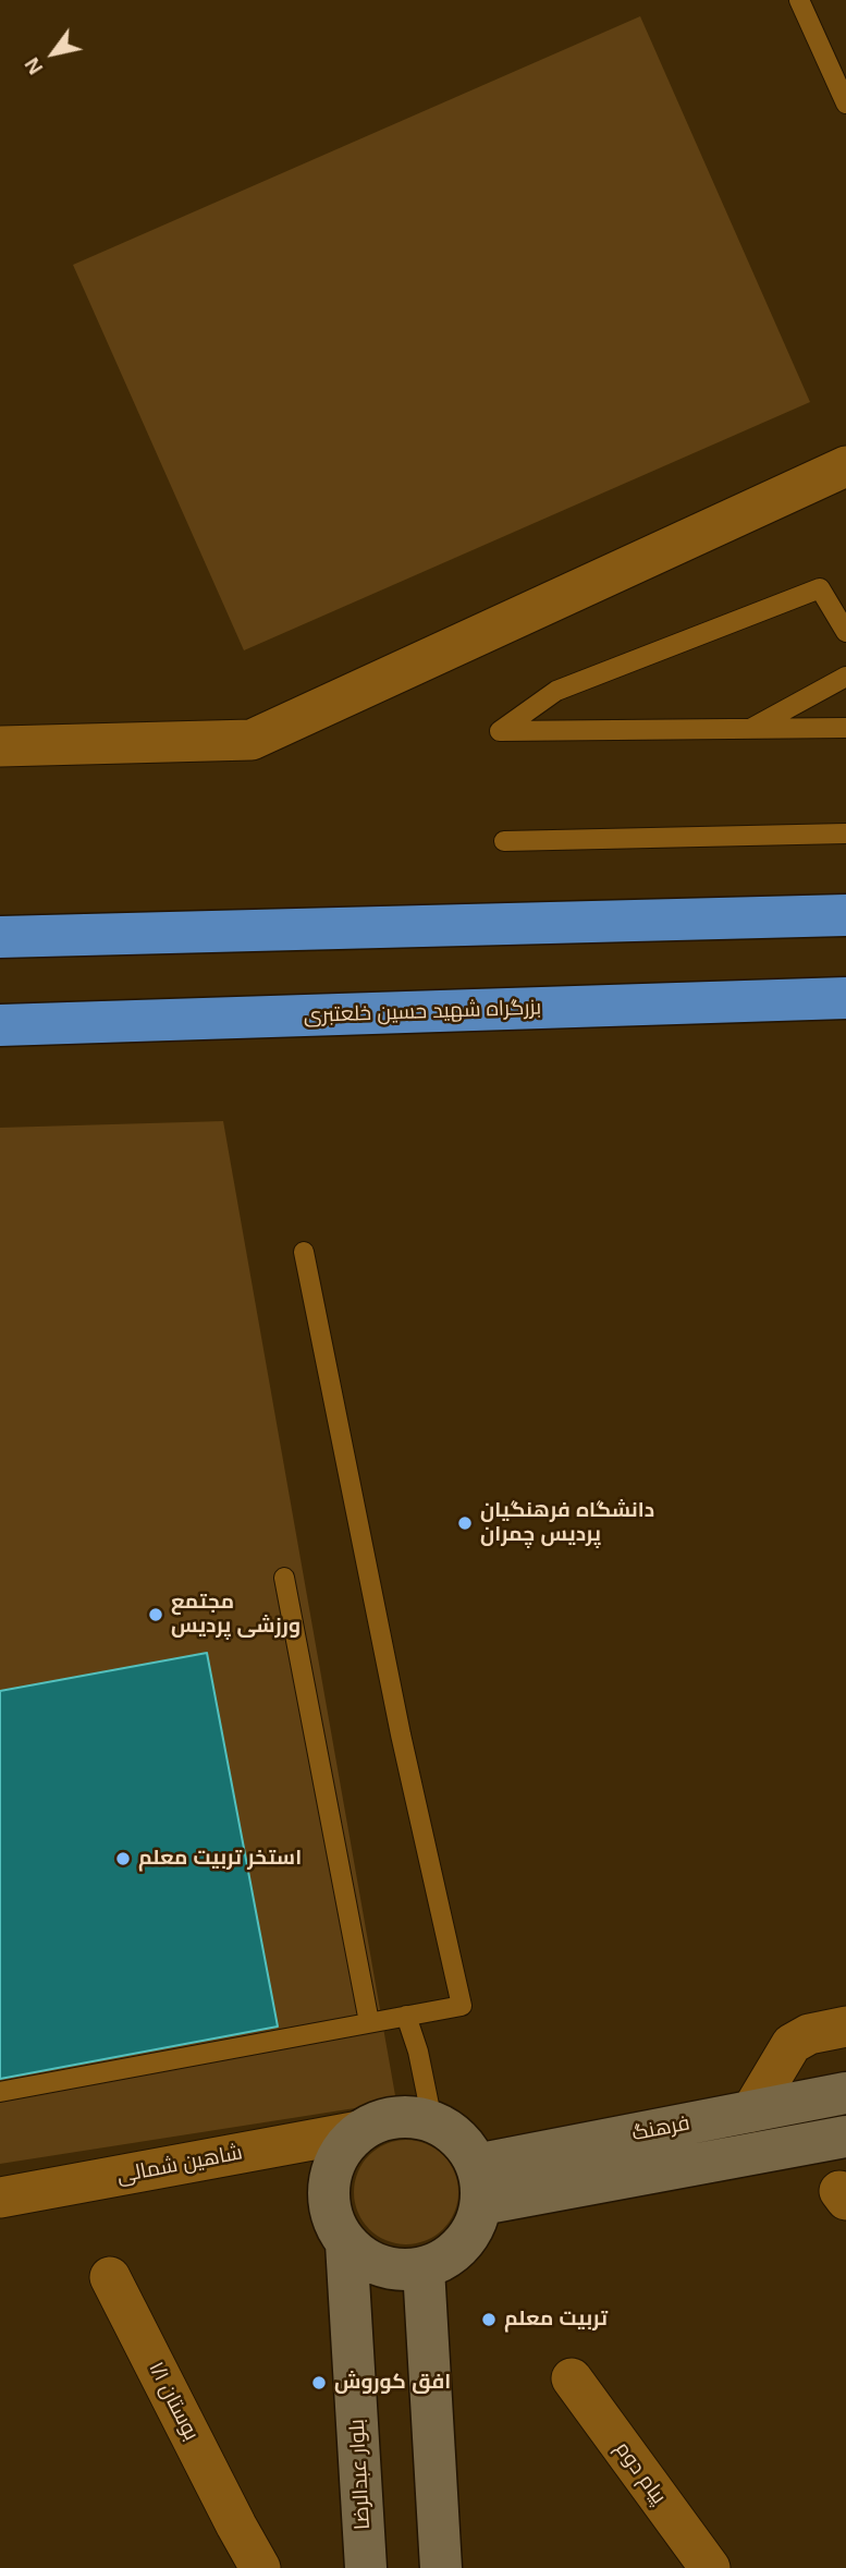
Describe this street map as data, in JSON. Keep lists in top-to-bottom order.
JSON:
{
  "streets": {
    "highway": ["بزرگراه شهید حسین خلعتبری"],
    "main road": ["فرهنگ", "بلوار عبدالرضا"],
    "street": ["شاهین شمالی", "بوستان ۱/۱", "پیام دوم"]
  },
  "crossings": [
    ["فرهنگ", "شاهین شمالی"],
    ["فرهنگ", "بلوار عبدالرضا"],
    ["شاهین شمالی", "بلوار عبدالرضا"]
  ],
  "places": [
    "دانشگاه فرهنگیان پردیس چمران",
    "مجتمع ورزشی پردیس",
    "استخر تربیت معلم",
    "تربیت معلم",
    "افق کوروش"
  ],
  "north": "bottom left"
}
